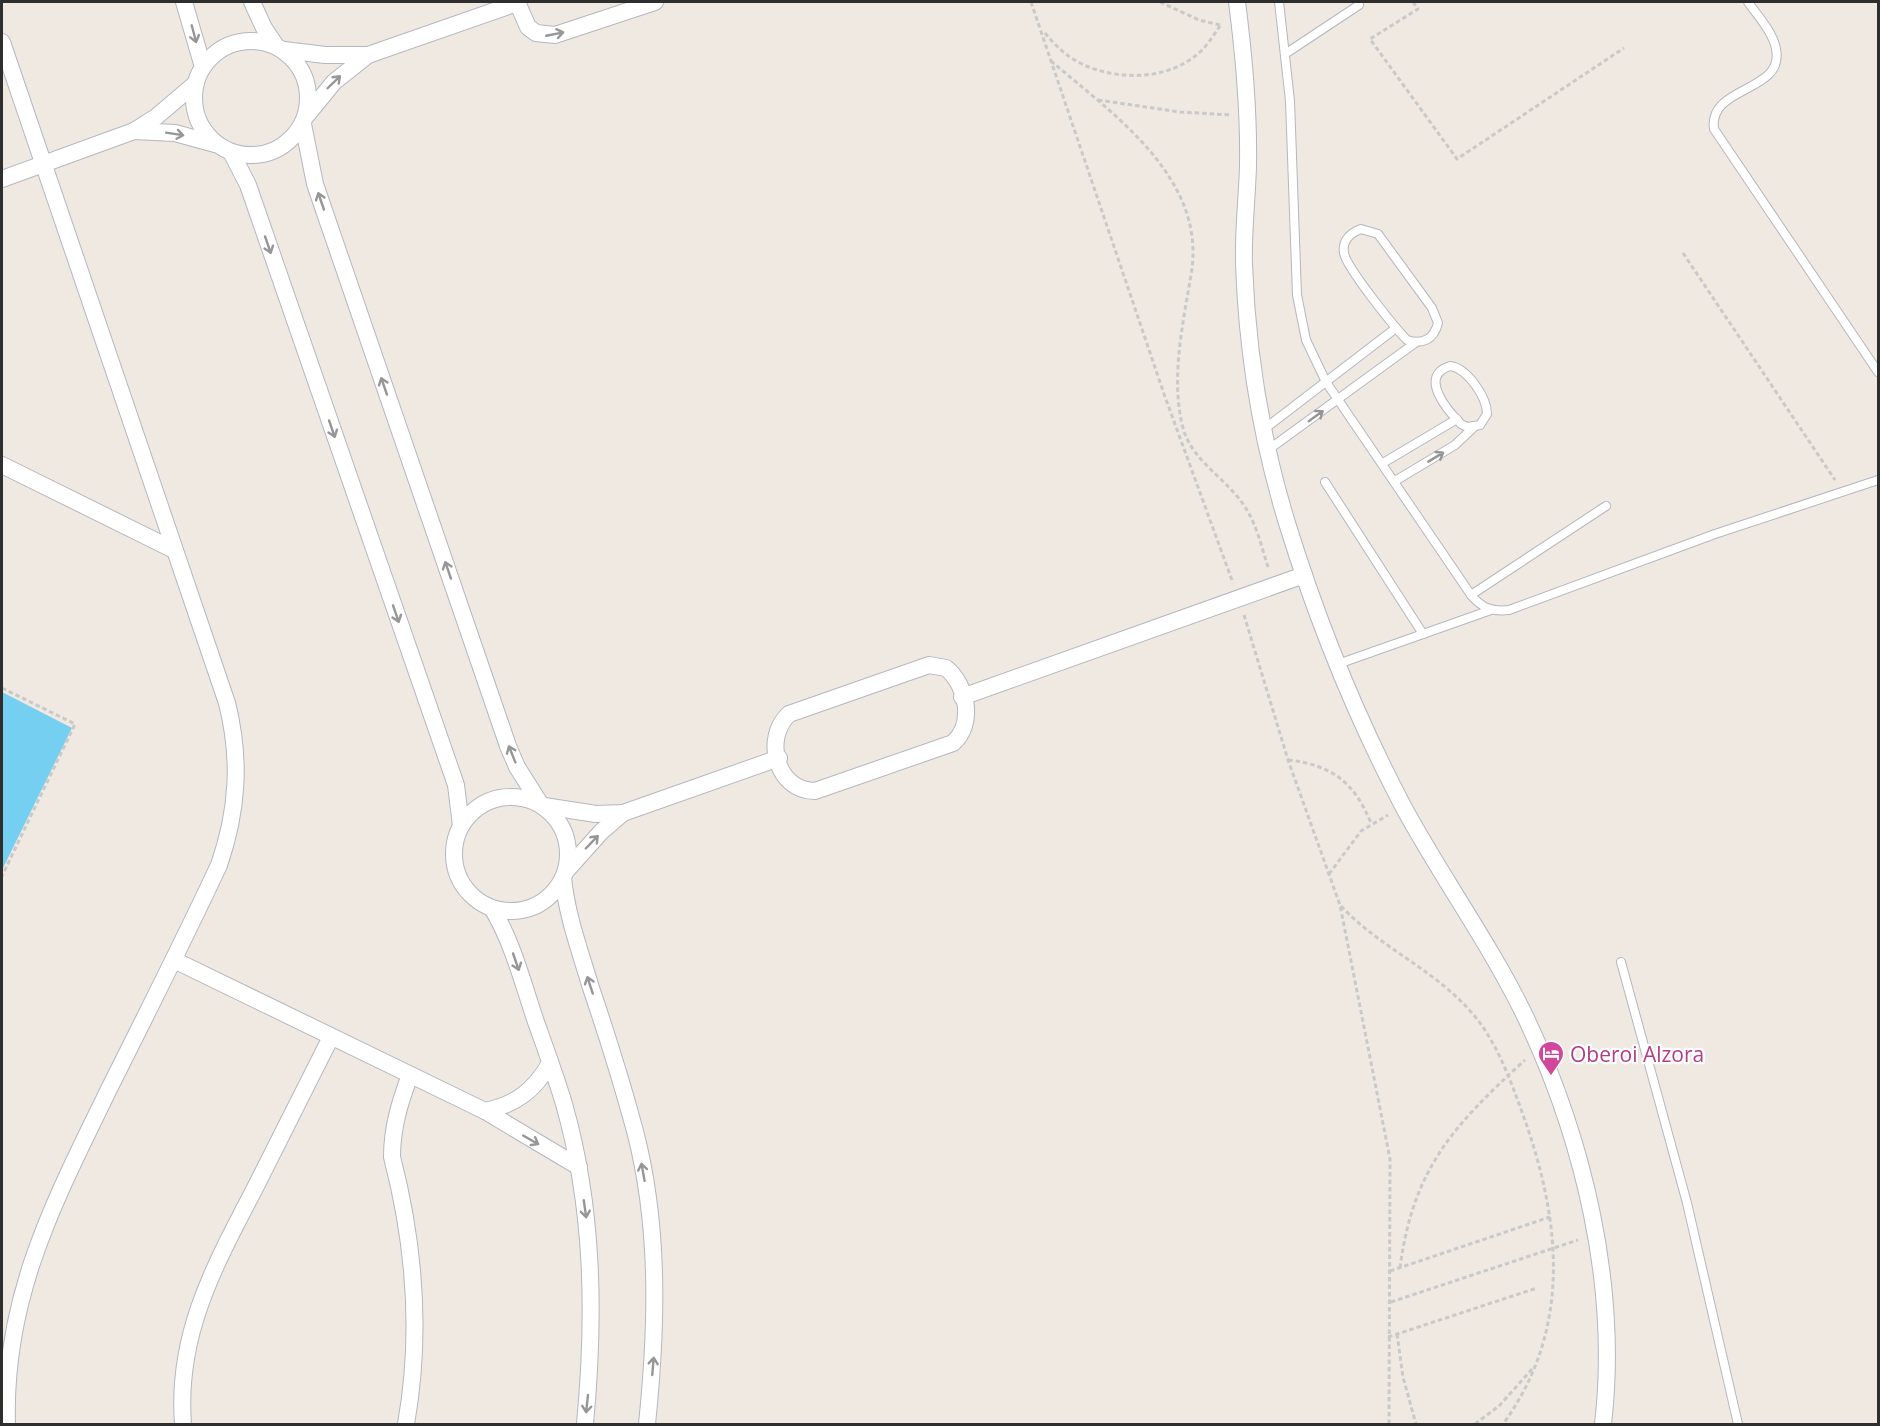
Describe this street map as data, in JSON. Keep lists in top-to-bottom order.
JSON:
{
  "places": {
    "hotel": ["Oberoi Alzora"]
  }
}
